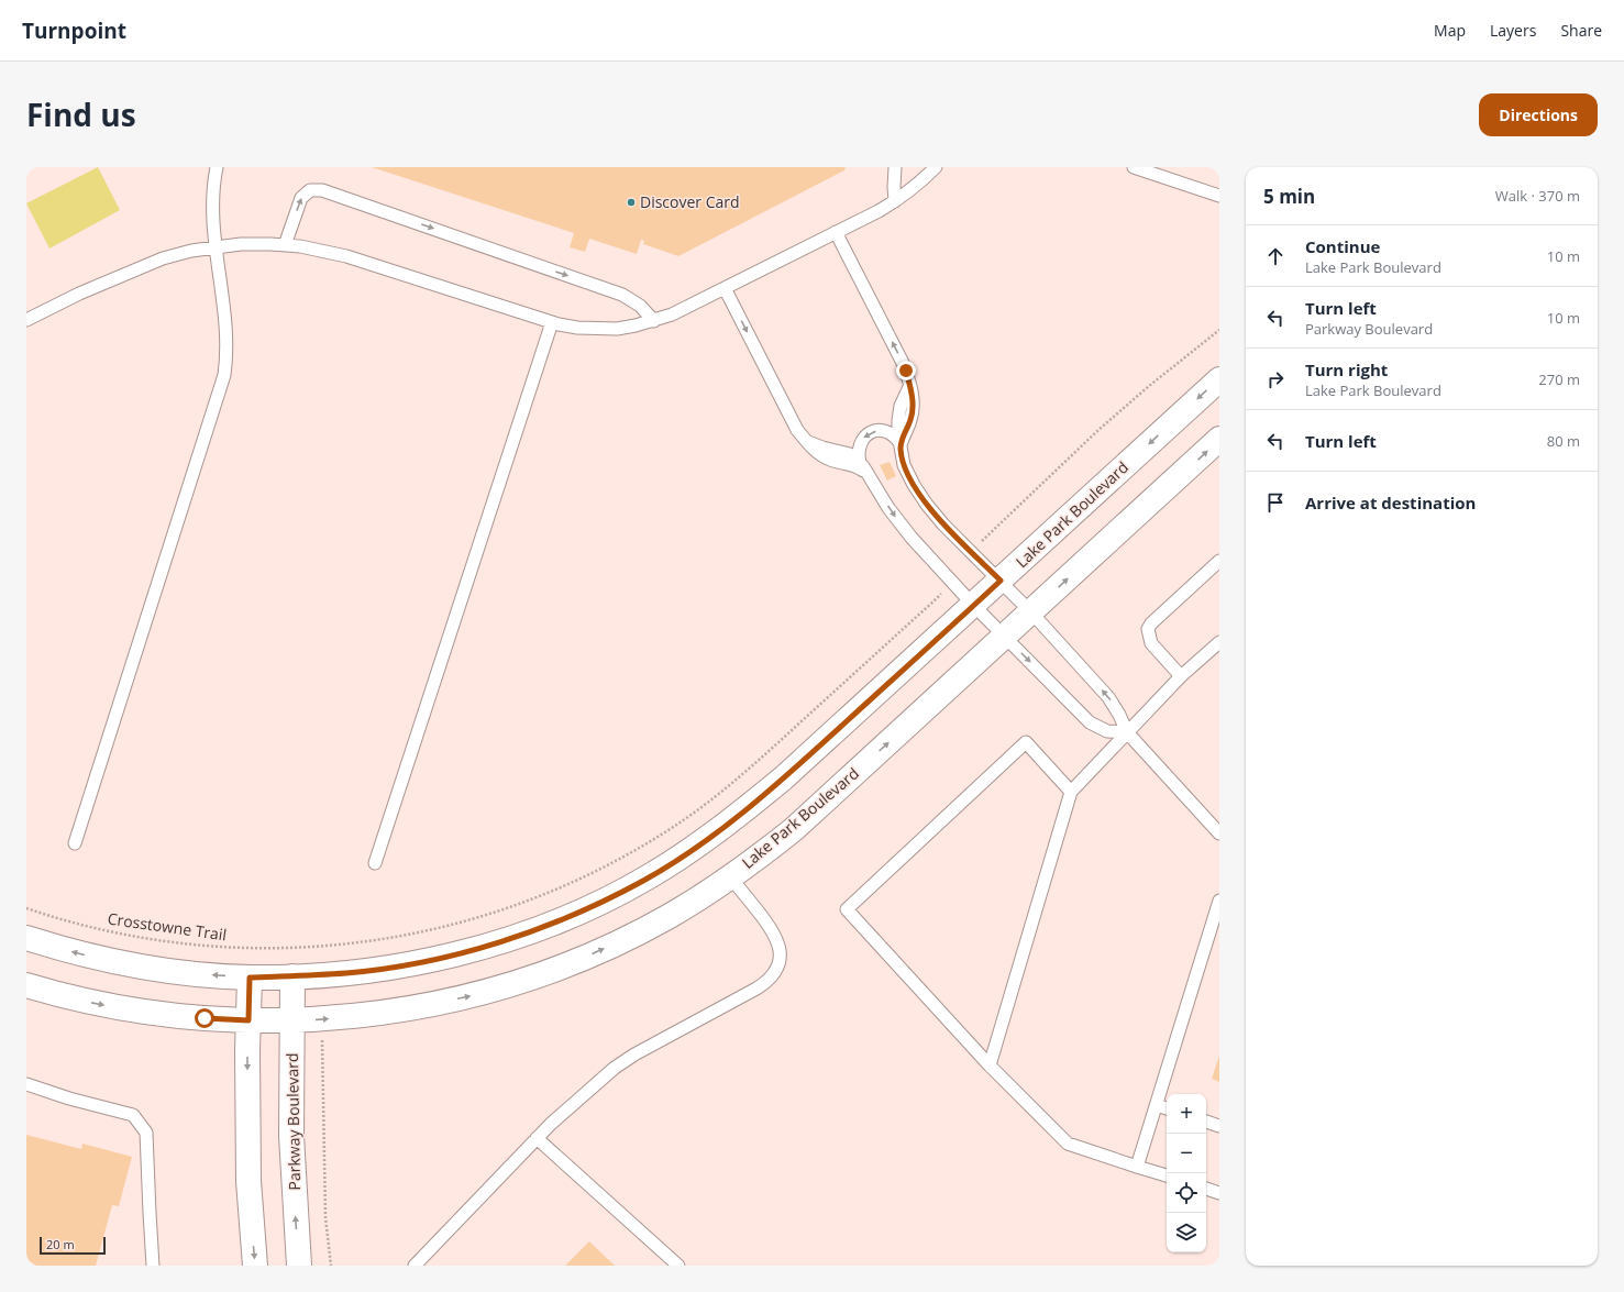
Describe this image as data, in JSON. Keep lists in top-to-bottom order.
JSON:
{
  "streets": {
    "street": ["Lake Park Boulevard", "Parkway Boulevard"],
    "path": ["Crosstowne Trail"]
  },
  "crossings": [
    ["Lake Park Boulevard", "Parkway Boulevard"]
  ],
  "places": ["Discover Card"],
  "scale_bar": "20 m",
  "page": {
    "header": "Turnpoint",
    "nav": ["Map", "Layers", "Share"],
    "title": "Find us",
    "buttons": "Directions",
    "heading": ["5 min", "Walk · 370 m"],
    "list": [
      ["Continue", "Lake Park Boulevard", "10 m"],
      ["Turn left", "Parkway Boulevard", "10 m"],
      ["Turn right", "Lake Park Boulevard", "270 m"],
      ["Turn left", "80 m"],
      "Arrive at destination"
    ],
    "map_buttons": ["+", "−"],
    "scale": "20 m"
  }
}
